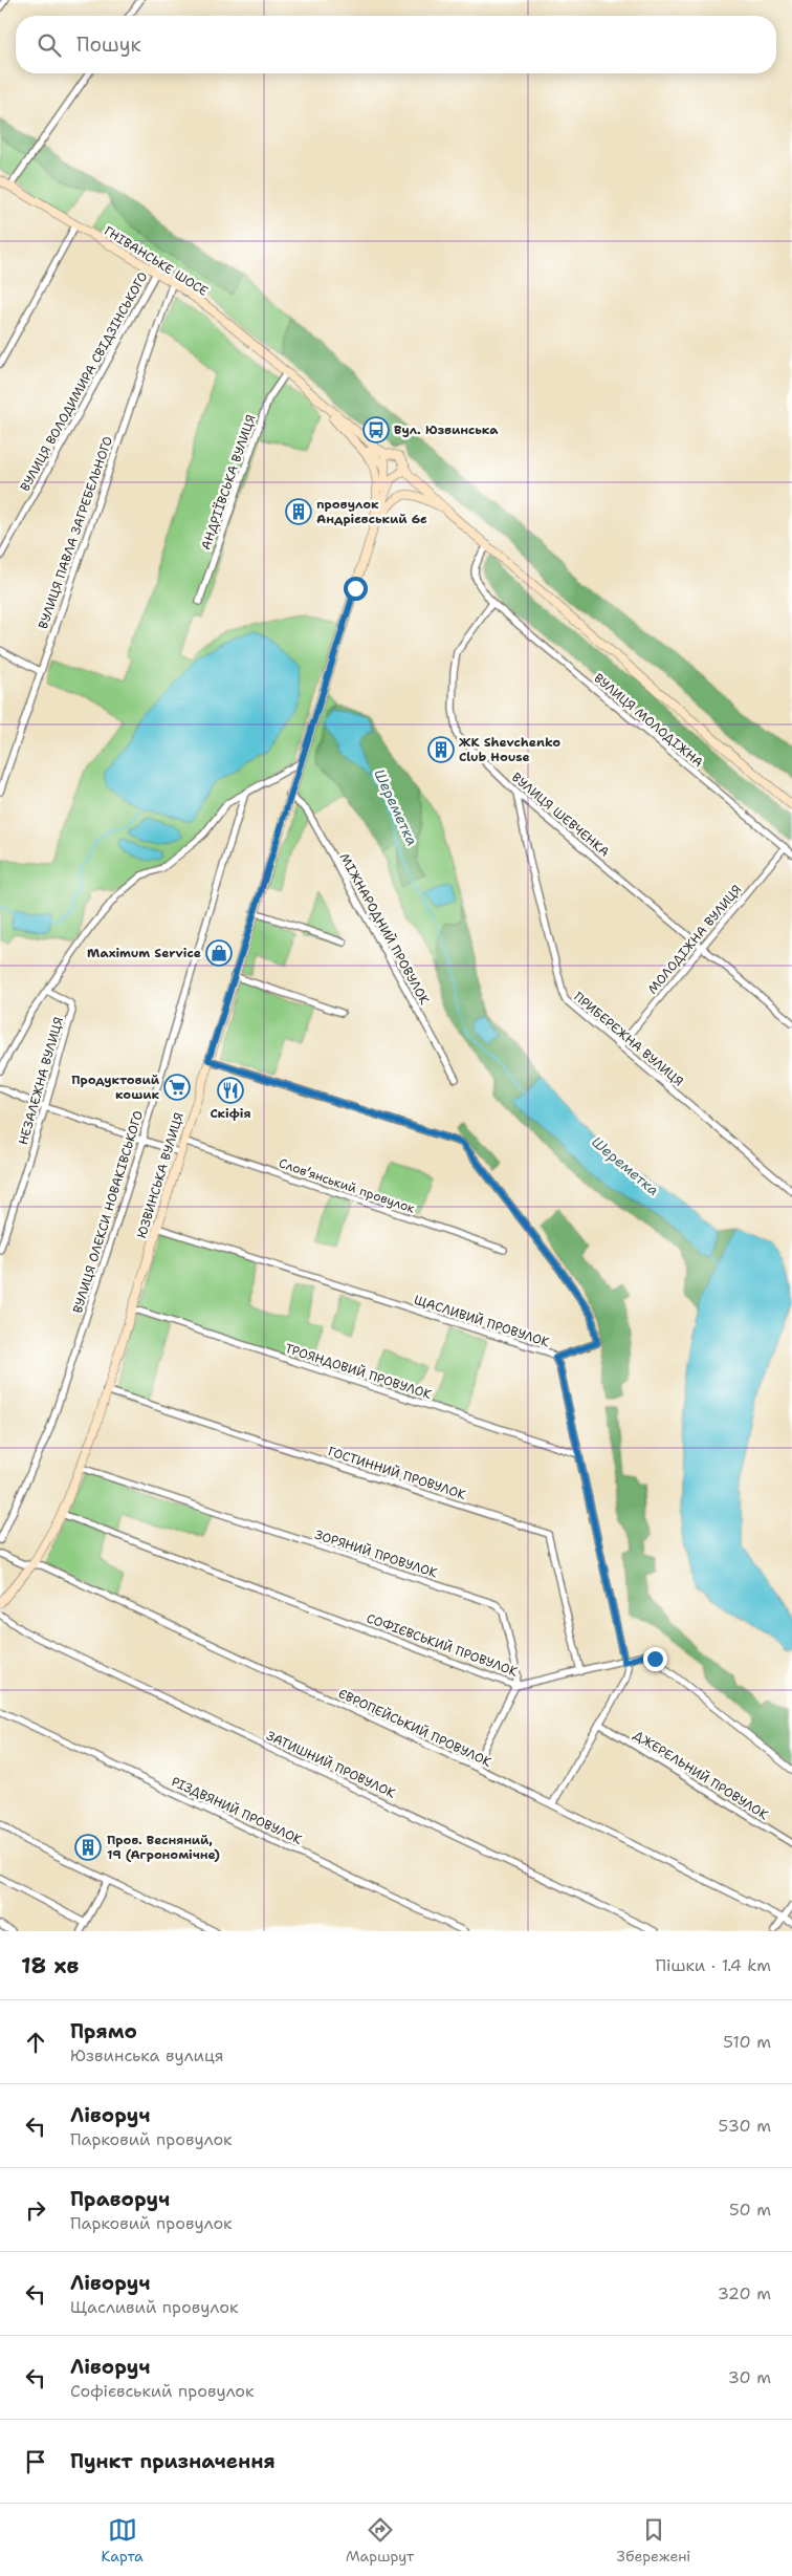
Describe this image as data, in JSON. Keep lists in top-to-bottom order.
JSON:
{
  "streets": {
    "main road": ["ГНІВАНСЬКЕ ШОСЕ", "ЮЗВИНСЬКА ВУЛИЦЯ"],
    "street": [
      "ВУЛИЦЯ ВОЛОДИМИРА СВІДЗІНСЬКОГО",
      "АНДРІЇВСЬКА ВУЛИЦЯ",
      "ВУЛИЦЯ ПАВЛА ЗАГРЕБЕЛЬНОГО",
      "ВУЛИЦЯ МОЛОДІЖНА",
      "ВУЛИЦЯ ШЕВЧЕНКА",
      "МІЖНАРОДНИЙ ПРОВУЛОК",
      "МОЛОДІЖНА ВУЛИЦЯ",
      "ПРИБЕРЕЖНА ВУЛИЦЯ",
      "НЕЗАЛЕЖНА ВУЛИЦЯ",
      "Словʼянський провулок",
      "ВУЛИЦЯ ОЛЕКСИ НОВАКІВСЬКОГО",
      "ЩАСЛИВИЙ ПРОВУЛОК",
      "ТРОЯНДОВИЙ ПРОВУЛОК",
      "ГОСТИННИЙ ПРОВУЛОК",
      "ЗОРЯНИЙ ПРОВУЛОК",
      "СОФІЄВСЬКИЙ ПРОВУЛОК",
      "ЄВРОПЕЙСЬКИЙ ПРОВУЛОК",
      "ЗАТИШНИЙ ПРОВУЛОК",
      "ДЖЕРЕЛЬНИЙ ПРОВУЛОК",
      "РІЗДВЯНИЙ ПРОВУЛОК"
    ]
  },
  "crossings": [
    ["ГНІВАНСЬКЕ ШОСЕ", "ВУЛИЦЯ ВОЛОДИМИРА СВІДЗІНСЬКОГО"],
    ["ГНІВАНСЬКЕ ШОСЕ", "АНДРІЇВСЬКА ВУЛИЦЯ"],
    ["ГНІВАНСЬКЕ ШОСЕ", "ВУЛИЦЯ ПАВЛА ЗАГРЕБЕЛЬНОГО"],
    ["ВУЛИЦЯ МОЛОДІЖНА", "ВУЛИЦЯ ШЕВЧЕНКА"],
    ["ВУЛИЦЯ МОЛОДІЖНА", "МОЛОДІЖНА ВУЛИЦЯ"],
    ["ВУЛИЦЯ ШЕВЧЕНКА", "МОЛОДІЖНА ВУЛИЦЯ"],
    ["ВУЛИЦЯ ШЕВЧЕНКА", "ПРИБЕРЕЖНА ВУЛИЦЯ"],
    ["МІЖНАРОДНИЙ ПРОВУЛОК", "ЮЗВИНСЬКА ВУЛИЦЯ"],
    ["МОЛОДІЖНА ВУЛИЦЯ", "ПРИБЕРЕЖНА ВУЛИЦЯ"],
    ["ЮЗВИНСЬКА ВУЛИЦЯ", "Словʼянський провулок"],
    ["ЮЗВИНСЬКА ВУЛИЦЯ", "ЩАСЛИВИЙ ПРОВУЛОК"],
    ["ЮЗВИНСЬКА ВУЛИЦЯ", "ТРОЯНДОВИЙ ПРОВУЛОК"],
    ["ЮЗВИНСЬКА ВУЛИЦЯ", "ГОСТИННИЙ ПРОВУЛОК"],
    ["ЮЗВИНСЬКА ВУЛИЦЯ", "ЗОРЯНИЙ ПРОВУЛОК"],
    ["ЮЗВИНСЬКА ВУЛИЦЯ", "СОФІЄВСЬКИЙ ПРОВУЛОК"],
    ["ЮЗВИНСЬКА ВУЛИЦЯ", "ЄВРОПЕЙСЬКИЙ ПРОВУЛОК"],
    ["ЩАСЛИВИЙ ПРОВУЛОК", "ТРОЯНДОВИЙ ПРОВУЛОК"],
    ["ЩАСЛИВИЙ ПРОВУЛОК", "СОФІЄВСЬКИЙ ПРОВУЛОК"],
    ["ЩАСЛИВИЙ ПРОВУЛОК", "ЄВРОПЕЙСЬКИЙ ПРОВУЛОК"],
    ["ЩАСЛИВИЙ ПРОВУЛОК", "ДЖЕРЕЛЬНИЙ ПРОВУЛОК"],
    ["ГОСТИННИЙ ПРОВУЛОК", "СОФІЄВСЬКИЙ ПРОВУЛОК"],
    ["ЗОРЯНИЙ ПРОВУЛОК", "СОФІЄВСЬКИЙ ПРОВУЛОК"],
    ["ЗОРЯНИЙ ПРОВУЛОК", "ЄВРОПЕЙСЬКИЙ ПРОВУЛОК"]
  ],
  "water": ["Шереметка"],
  "places": {
    "bus stop": ["Вул. Юзвинська"],
    "building": ["провулок Андрієвський 6є", "ЖК Shevchenko Club House", "Пров. Весняний, 19 (Агрономічне)"],
    "shop": ["Maximum Service"],
    "supermarket": ["Продуктовий кошик"],
    "restaurant": ["Скіфія"]
  },
  "page": {
    "search": "Пошук",
    "heading": ["18 хв", "Пішки · 1.4 km"],
    "list": [
      ["Прямо", "Юзвинська вулиця", "510 m"],
      ["Ліворуч", "Парковий провулок", "530 m"],
      ["Праворуч", "Парковий провулок", "50 m"],
      ["Ліворуч", "Щасливий провулок", "320 m"],
      ["Ліворуч", "Софієвський провулок", "30 m"],
      "Пункт призначення"
    ],
    "nav": ["Карта", "Маршрут", "Збережені"]
  }
}
